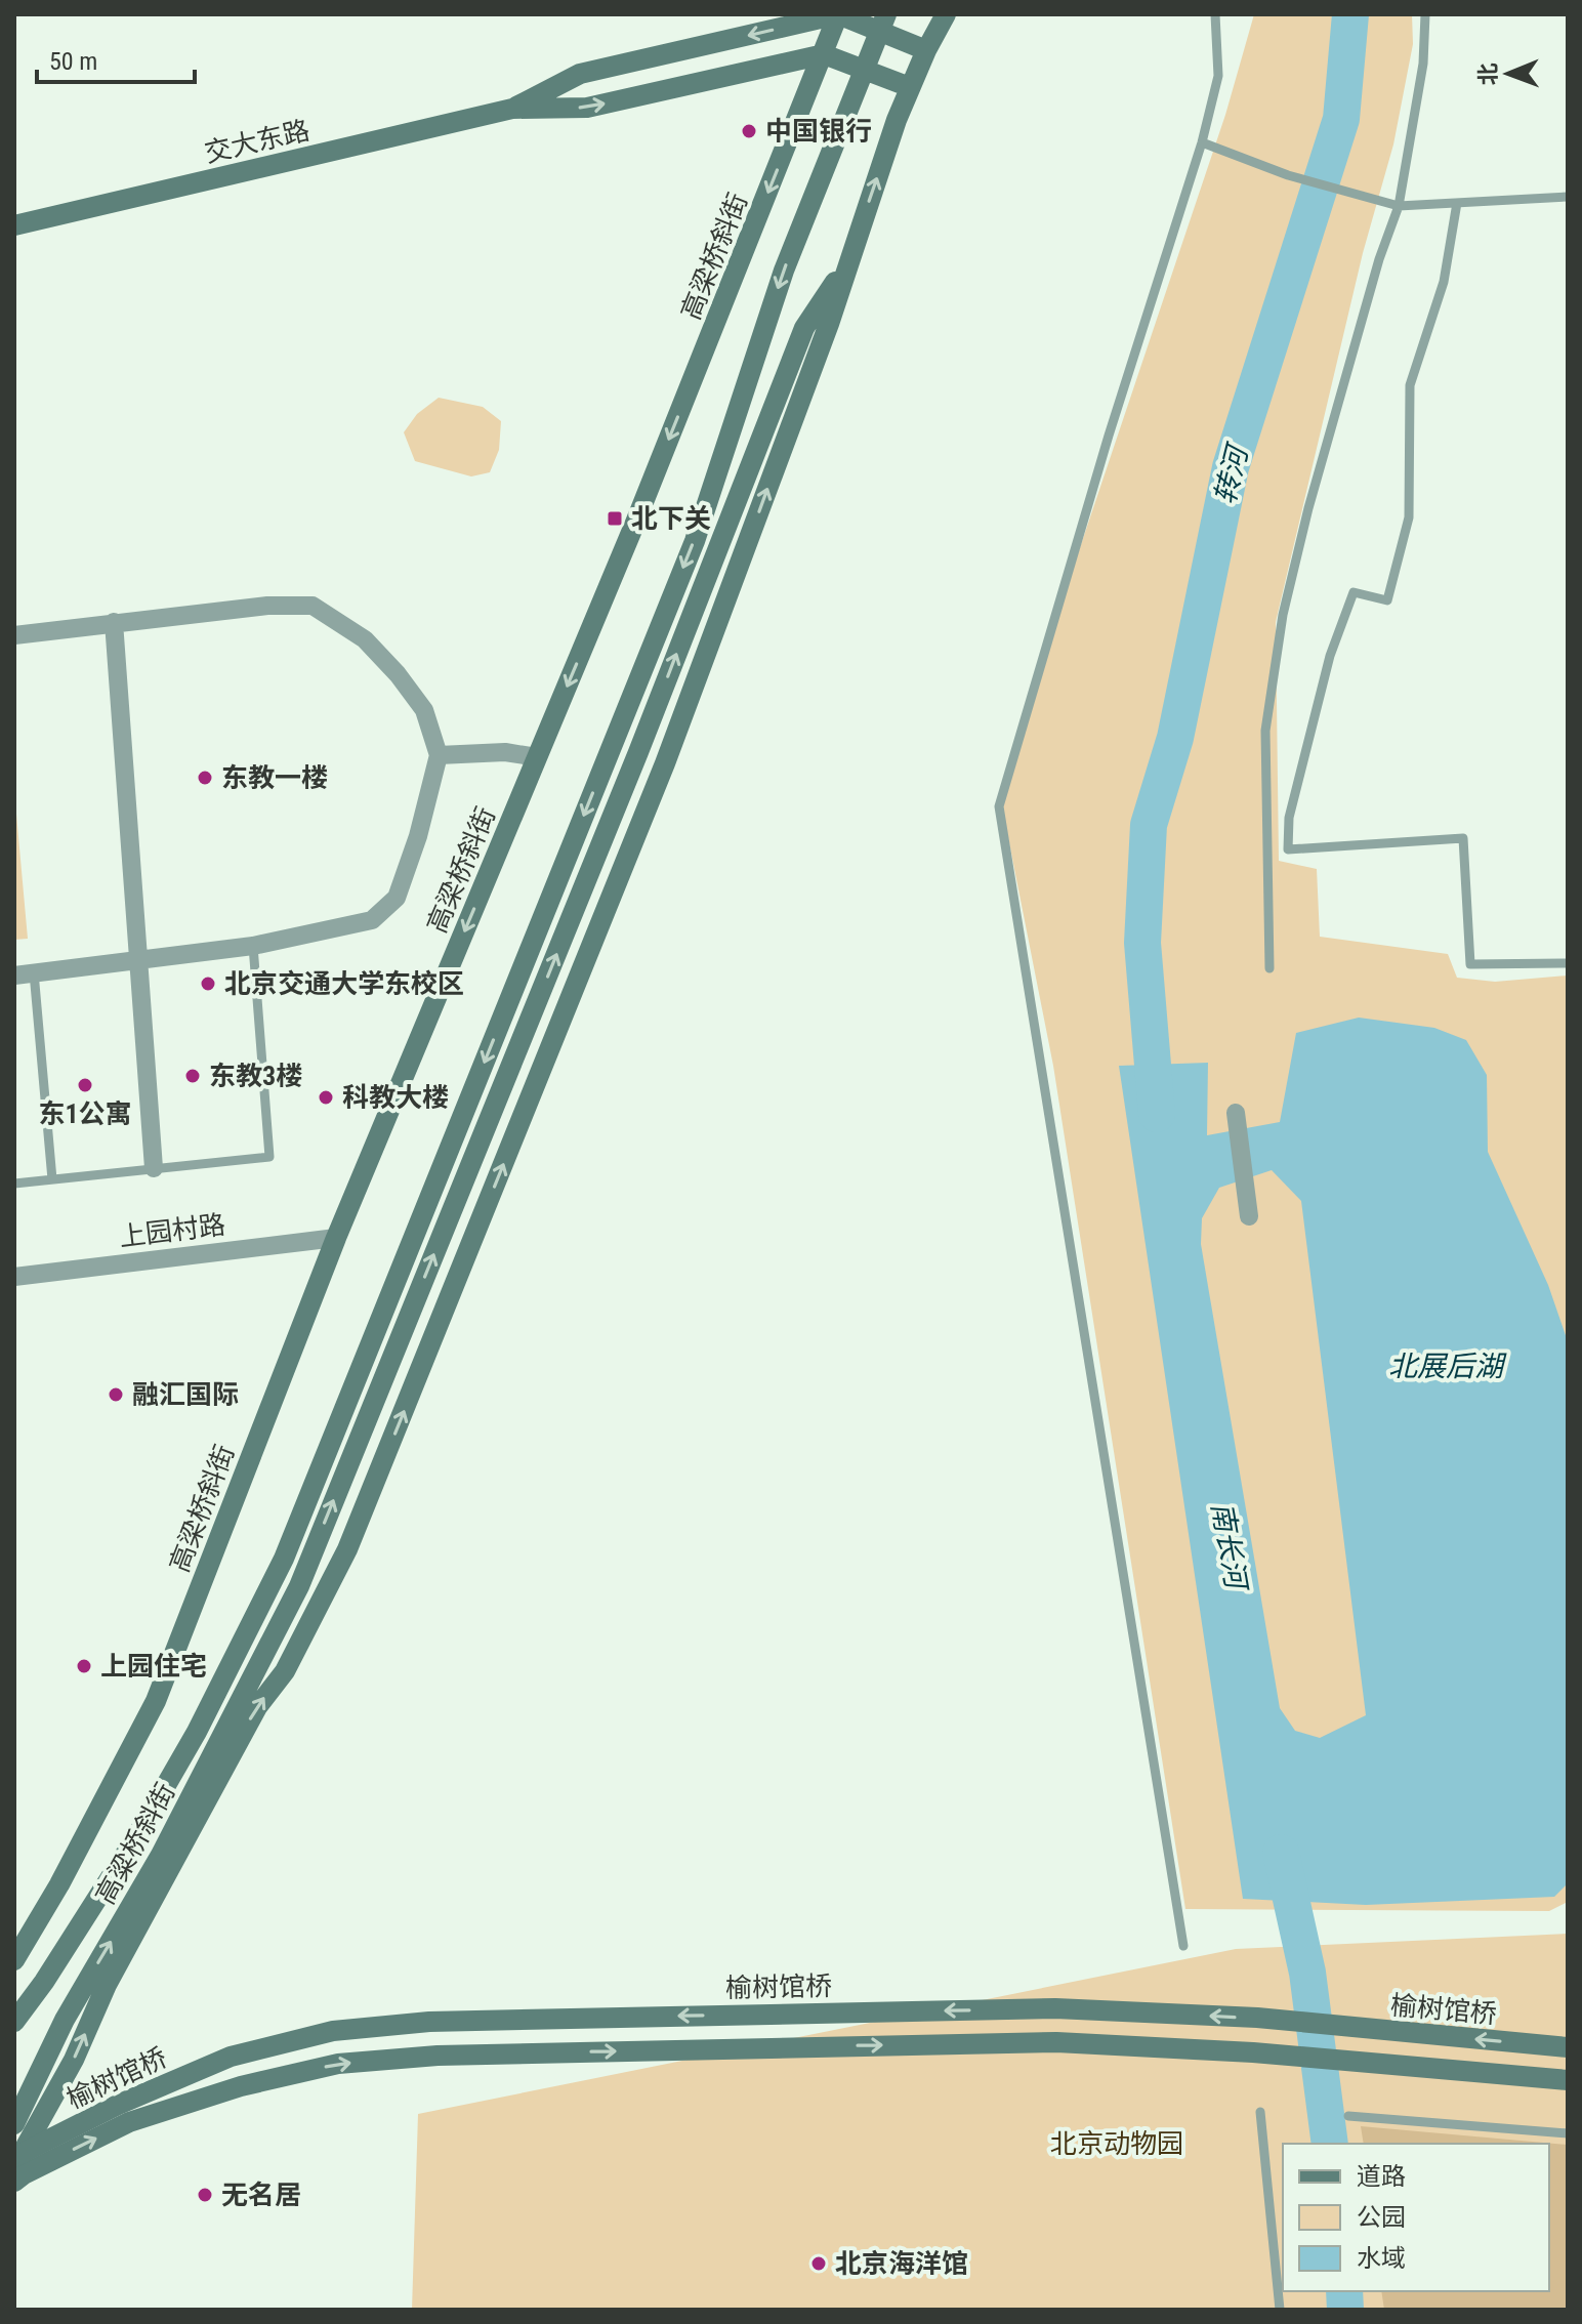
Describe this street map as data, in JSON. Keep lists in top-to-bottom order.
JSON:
{
  "streets": {
    "main road": [
      "交大东路",
      "高梁桥斜街",
      "高粱桥斜街",
      "榆树馆桥"
    ],
    "street": ["上园村路"]
  },
  "crossings": [
    ["交大东路", "高梁桥斜街"],
    ["高梁桥斜街", "上园村路"]
  ],
  "water": ["转河", "北展后湖", "南长河"],
  "parks": ["北京动物园"],
  "places": {
    "other": [
      "中国银行",
      "东教一楼",
      "北京交通大学东校区",
      "东教3楼",
      "东1公寓",
      "科教大楼",
      "融汇国际",
      "上园住宅",
      "无名居",
      "北京海洋馆"
    ],
    "transit": ["北下关"]
  },
  "legend": ["道路", "公园", "水域"],
  "scale_bar": "50 m",
  "north": "left"
}
